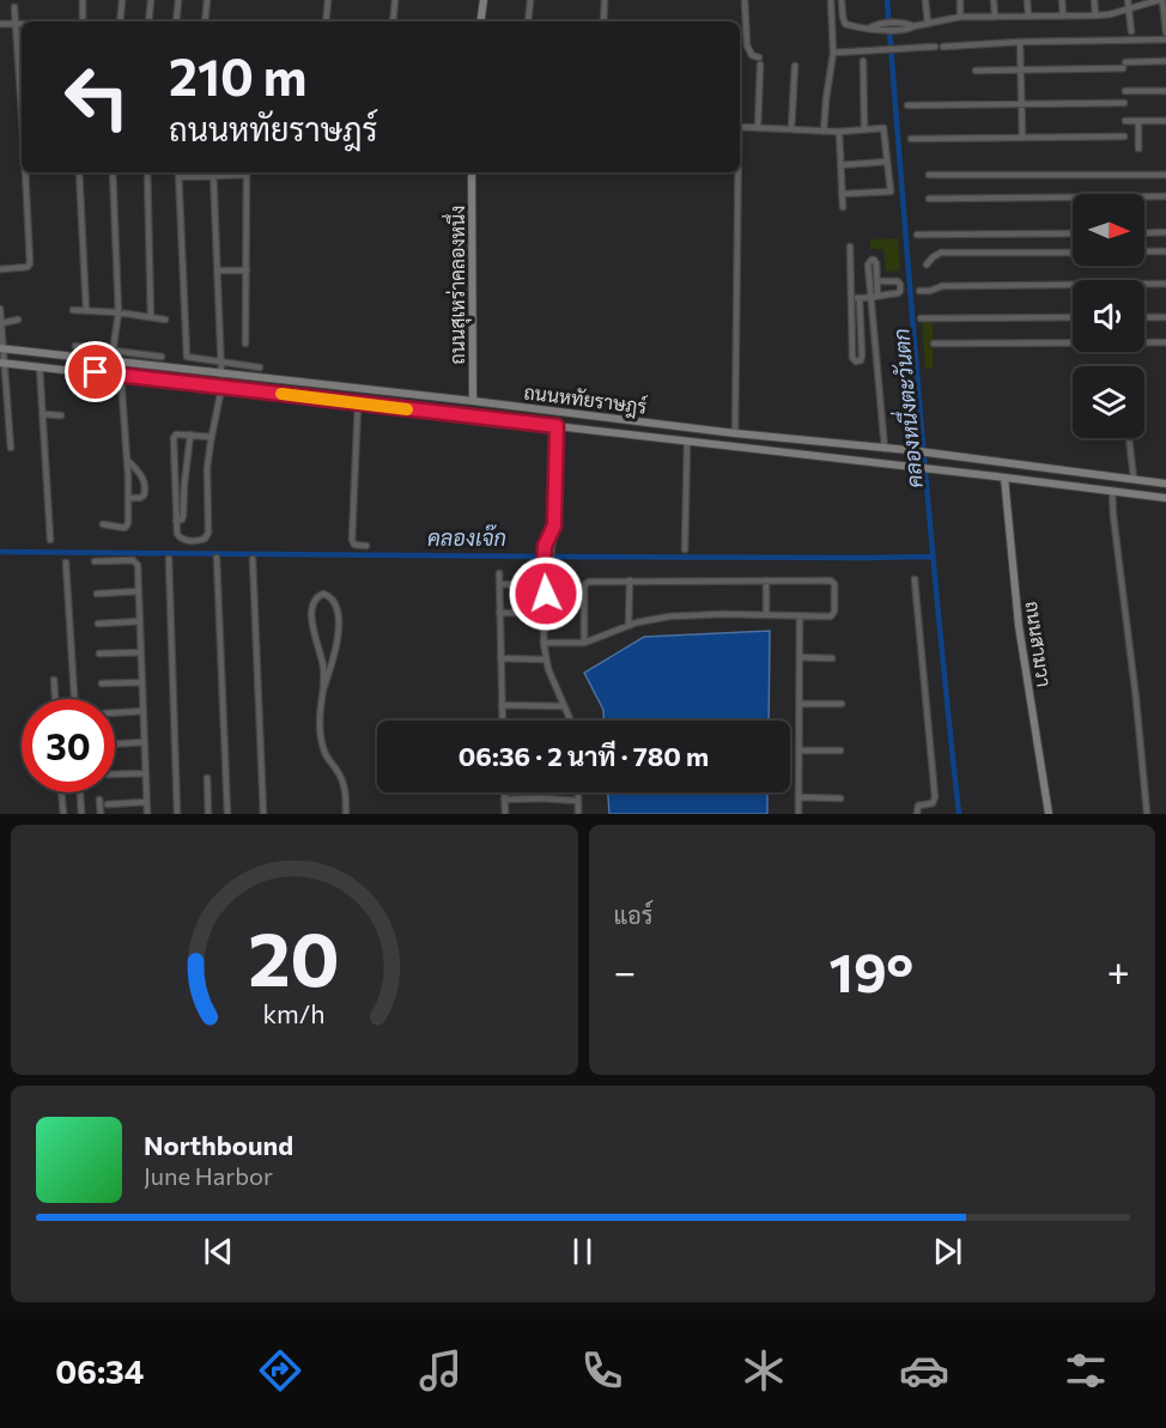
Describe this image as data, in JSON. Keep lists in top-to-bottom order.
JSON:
{
  "streets": {
    "main road": ["ถนนสุเหร่าคลองหนึ่ง", "ถนนหทัยราษฎร์", "ถนนสามวา"]
  },
  "crossings": [
    ["ถนนสุเหร่าคลองหนึ่ง", "ถนนหทัยราษฎร์"],
    ["ถนนหทัยราษฎร์", "ถนนสามวา"]
  ],
  "water": ["คลองหนึ่งตะวันตก", "คลองเจ๊ก"],
  "north": "right",
  "page": {
    "turn": ["210 m", "ถนนหทัยราษฎร์"],
    "limit": "30",
    "trip": "06:36 · 2 นาที · 780 m",
    "tile": "แอร์",
    "heat": ["−", "19°", "+"],
    "song": ["Northbound", "June Harbor"],
    "tabs": "06:34",
    "gauge": ["20", "km/h"]
  }
}
